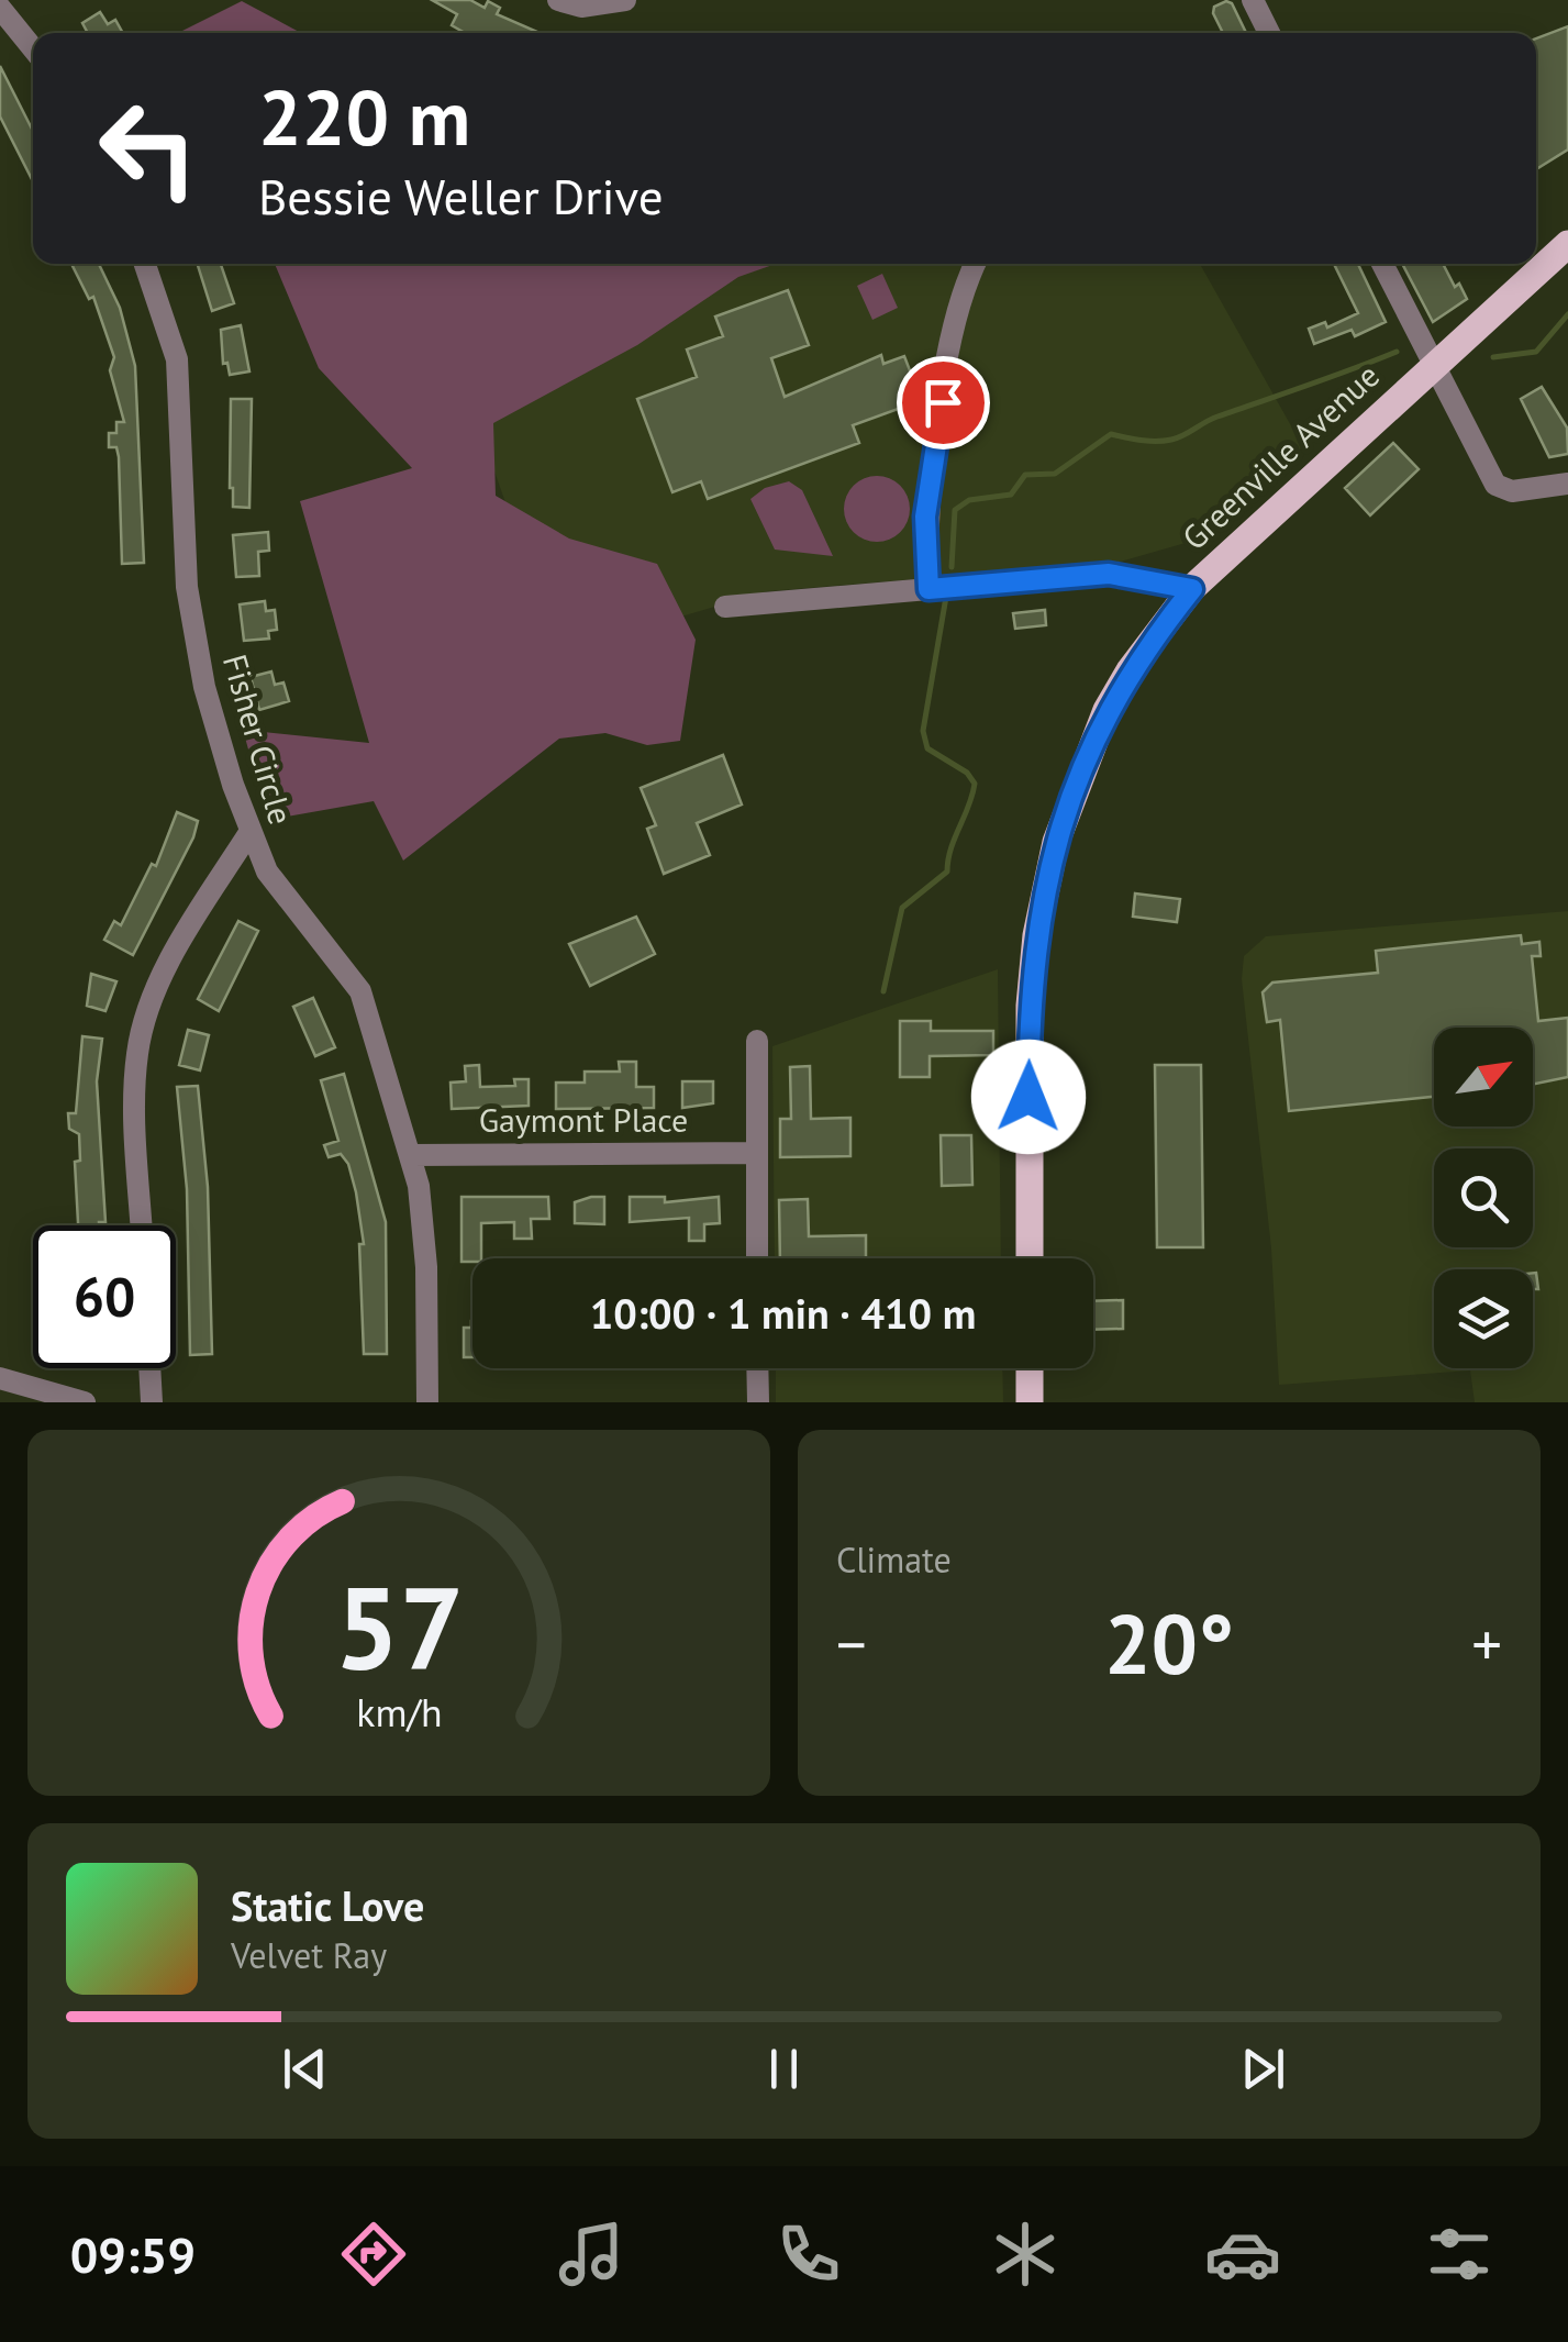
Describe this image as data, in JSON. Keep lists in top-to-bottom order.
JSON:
{
  "streets": {
    "main road": ["Greenville Avenue"],
    "street": ["Fisher Circle", "Gaymont Place"]
  },
  "crossings": [
    ["Fisher Circle", "Gaymont Place"]
  ],
  "north": "top right",
  "page": {
    "turn": ["220 m", "Bessie Weller Drive"],
    "limit": "60",
    "trip": "10:00 · 1 min · 410 m",
    "tile": "Climate",
    "heat": ["−", "20°", "+"],
    "song": ["Static Love", "Velvet Ray"],
    "tabs": "09:59",
    "gauge": ["57", "km/h"]
  }
}
